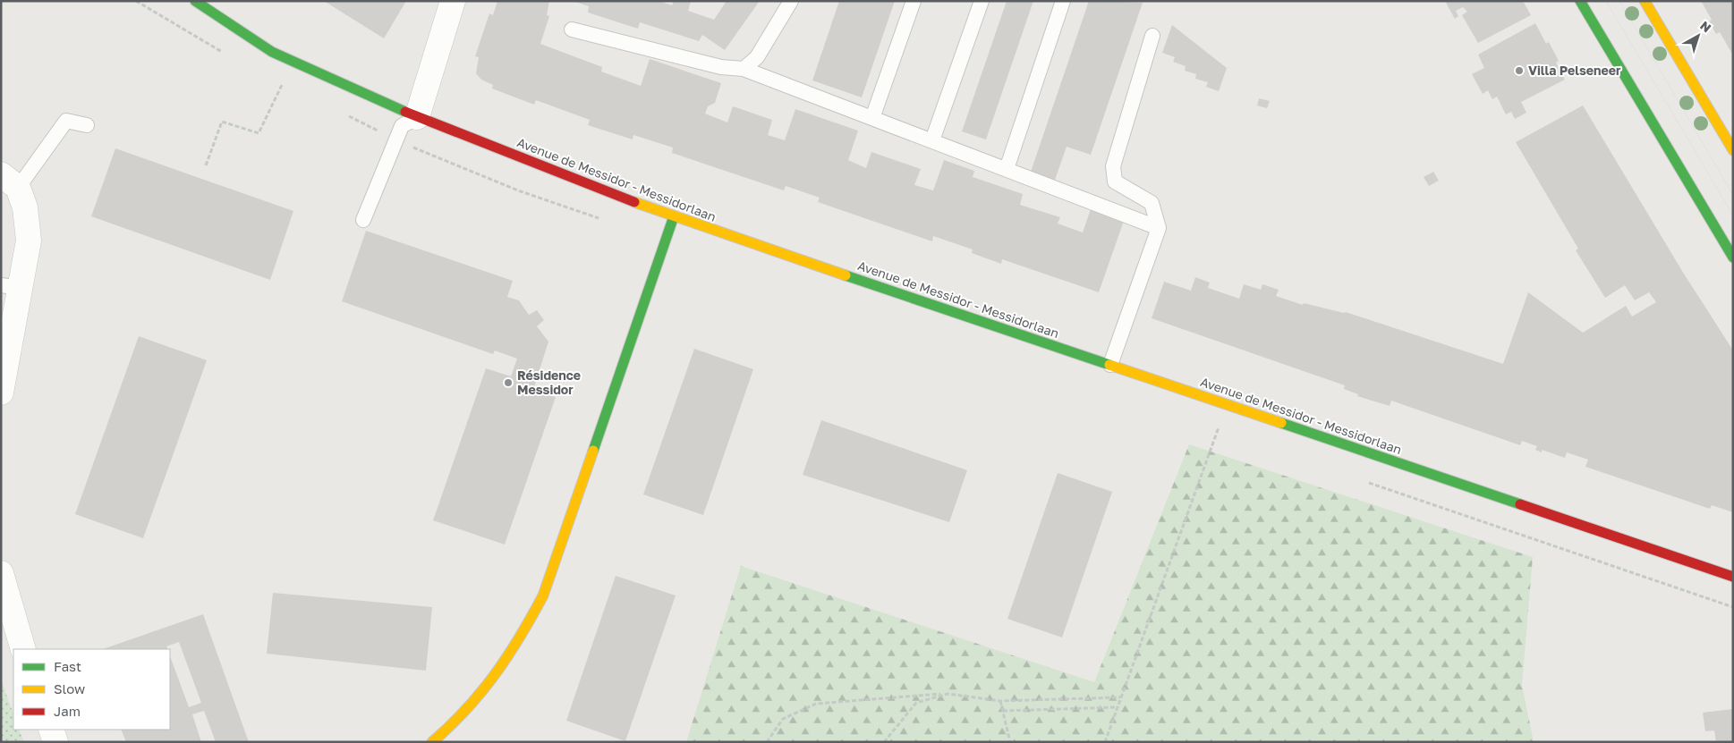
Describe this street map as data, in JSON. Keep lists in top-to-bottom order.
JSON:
{
  "streets": {
    "street": ["Avenue de Messidor - Messidorlaan"]
  },
  "places": ["Villa Pelseneer", "Résidence Messidor"],
  "legend": ["Fast", "Slow", "Jam"],
  "north": "top right"
}
